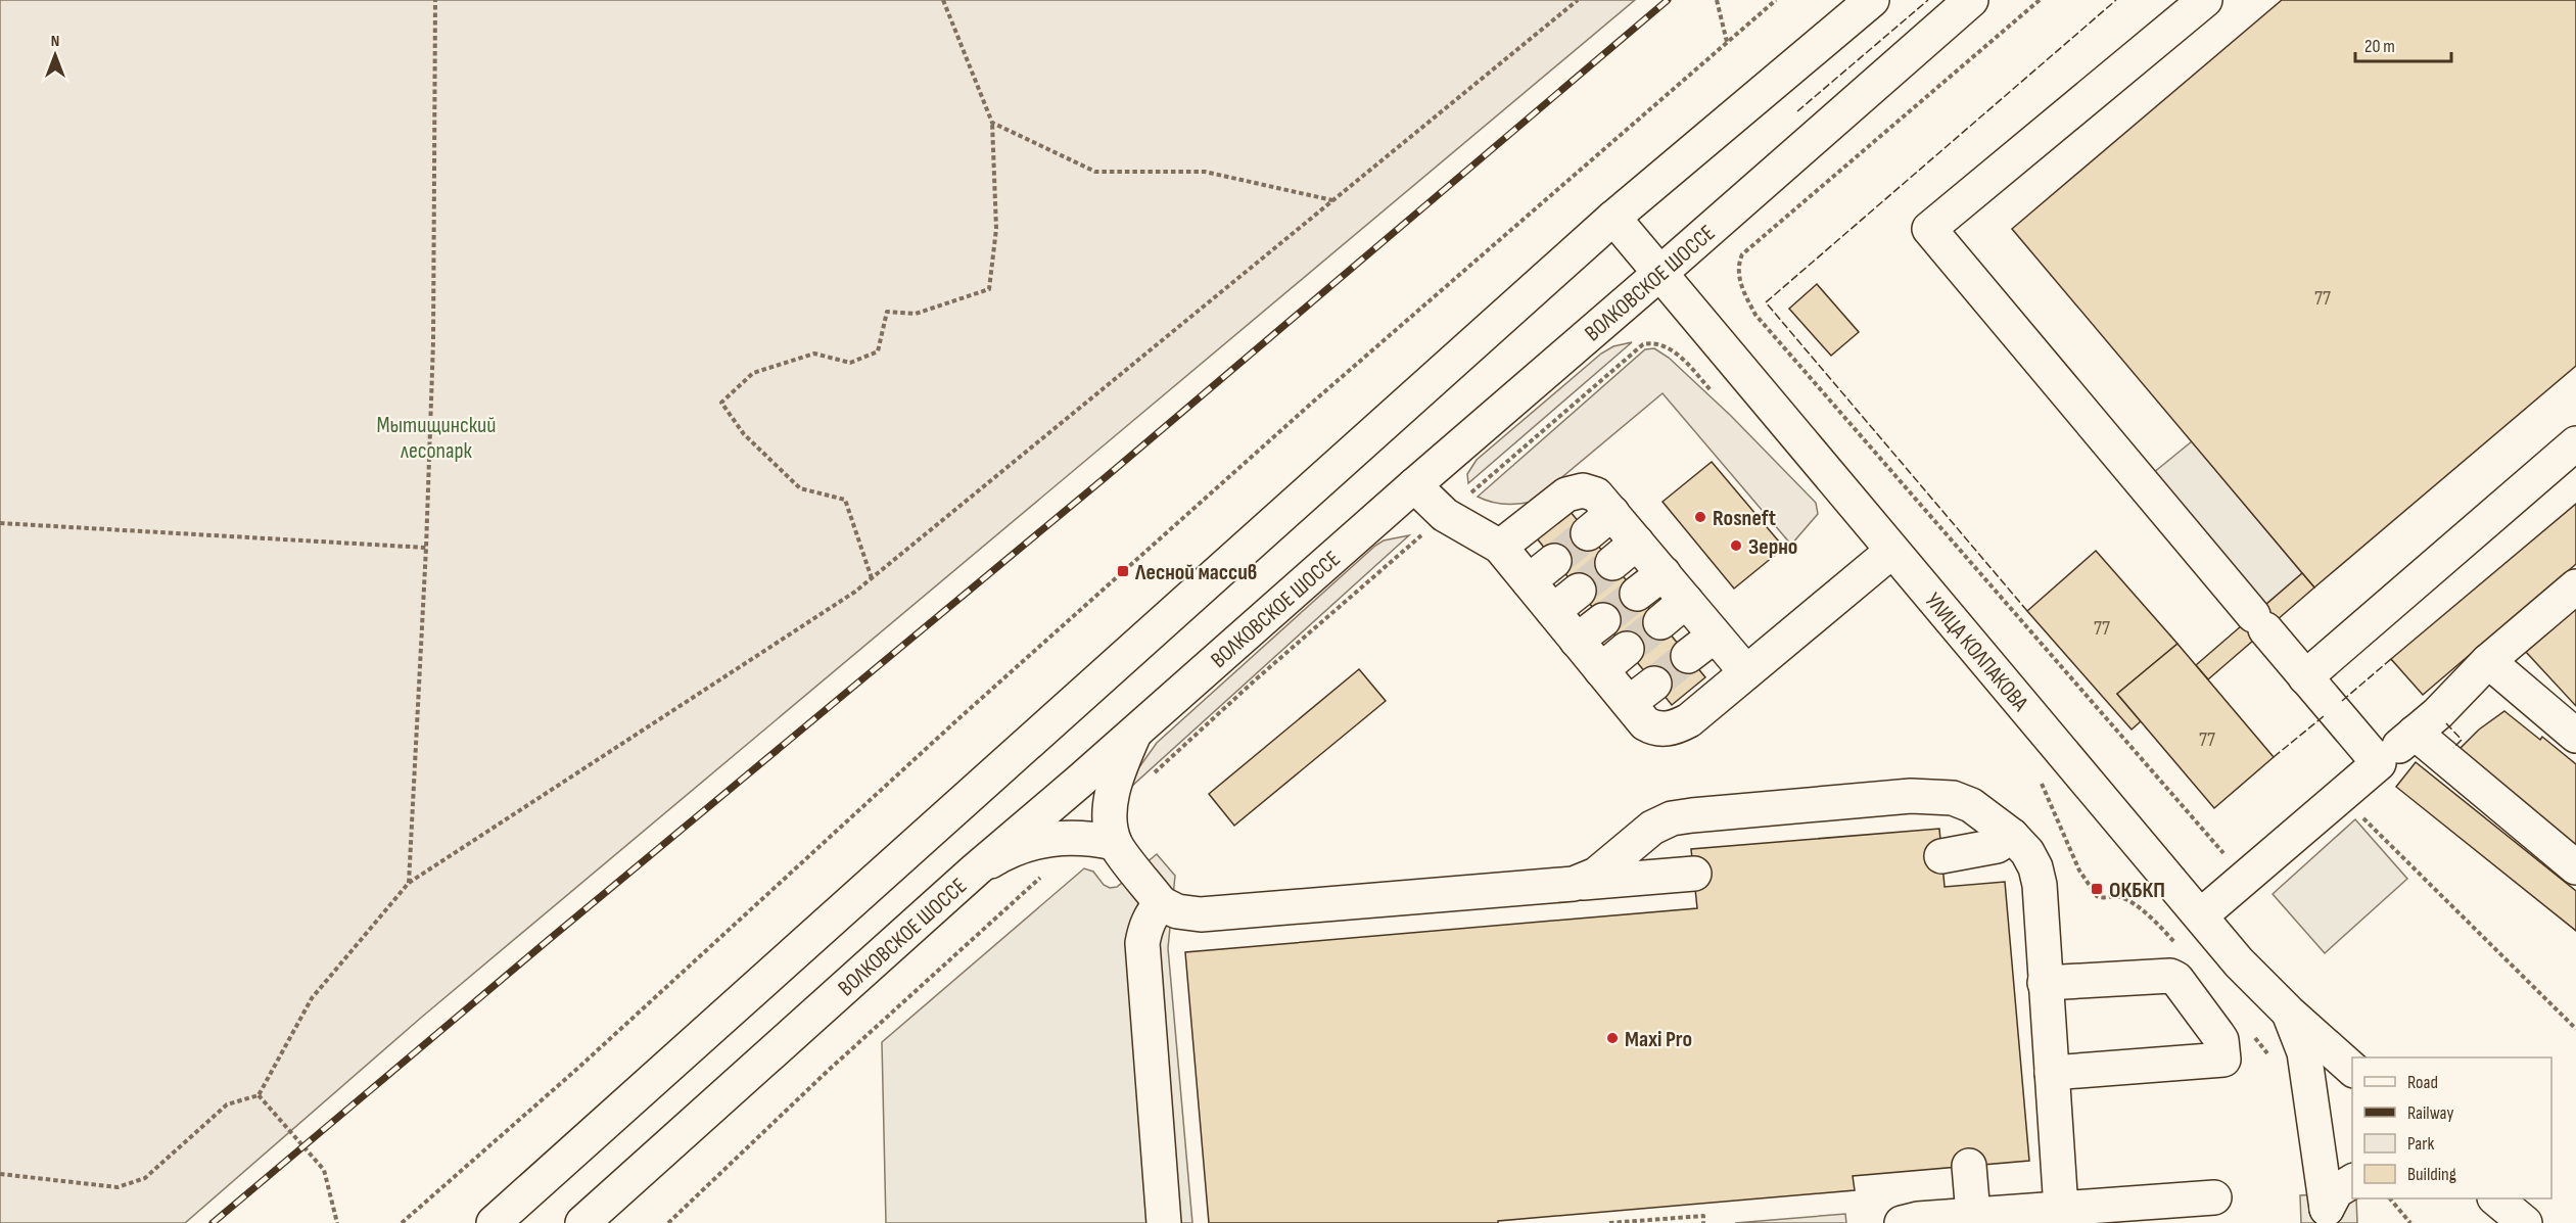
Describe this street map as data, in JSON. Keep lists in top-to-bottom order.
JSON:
{
  "streets": {
    "main road": ["ВОЛКОВСКОЕ ШОССЕ", "УЛИЦА КОЛПАКОВА"]
  },
  "crossings": [
    ["ВОЛКОВСКОЕ ШОССЕ", "УЛИЦА КОЛПАКОВА"]
  ],
  "parks": ["Мытищинский лесопарк"],
  "places": {
    "other": ["Rosneft", "Зерно", "Maxi Pro"],
    "transit": ["Лесной массив", "ОКБКП"]
  },
  "house_numbers": ["77", "77", "77"],
  "legend": [
    "Road",
    "Railway",
    "Park",
    "Building"
  ],
  "scale_bar": "20 m",
  "north": "top"
}
